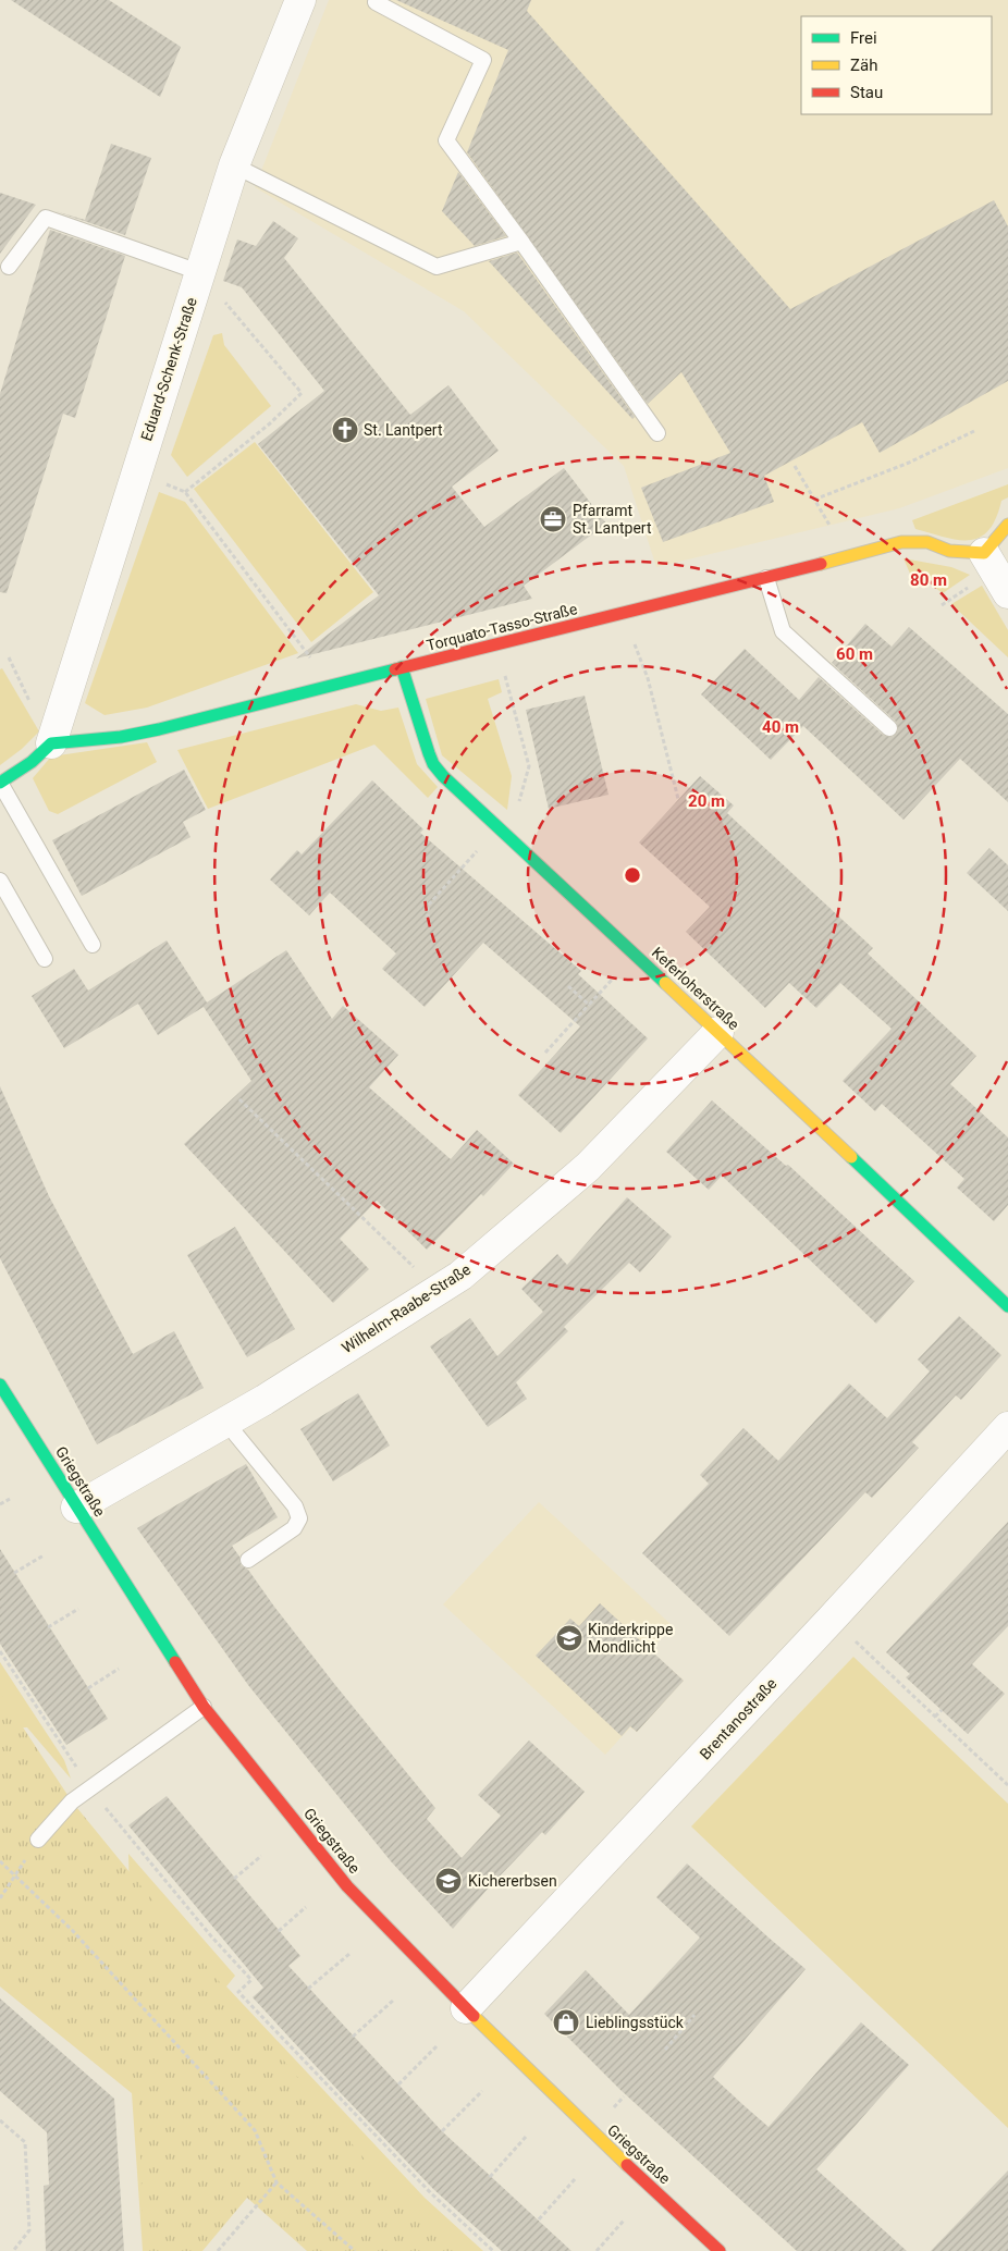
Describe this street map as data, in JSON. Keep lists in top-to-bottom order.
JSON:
{
  "streets": {
    "street": [
      "Eduard-Schenk-Straße",
      "Torquato-Tasso-Straße",
      "Keferloherstraße",
      "Wilhelm-Raabe-Straße",
      "Griegstraße",
      "Brentanostraße"
    ]
  },
  "crossings": [
    ["Eduard-Schenk-Straße", "Torquato-Tasso-Straße"],
    ["Torquato-Tasso-Straße", "Keferloherstraße"],
    ["Keferloherstraße", "Wilhelm-Raabe-Straße"],
    ["Wilhelm-Raabe-Straße", "Griegstraße"],
    ["Griegstraße", "Brentanostraße"]
  ],
  "places": {
    "church": ["St. Lantpert"],
    "office": ["Pfarramt St. Lantpert"],
    "school or university": ["Kinderkrippe Mondlicht", "Kichererbsen"],
    "shop": ["Lieblingsstück"]
  },
  "legend": ["Frei", "Zäh", "Stau"],
  "rings": [
    "80 m",
    "60 m",
    "40 m",
    "20 m"
  ]
}
